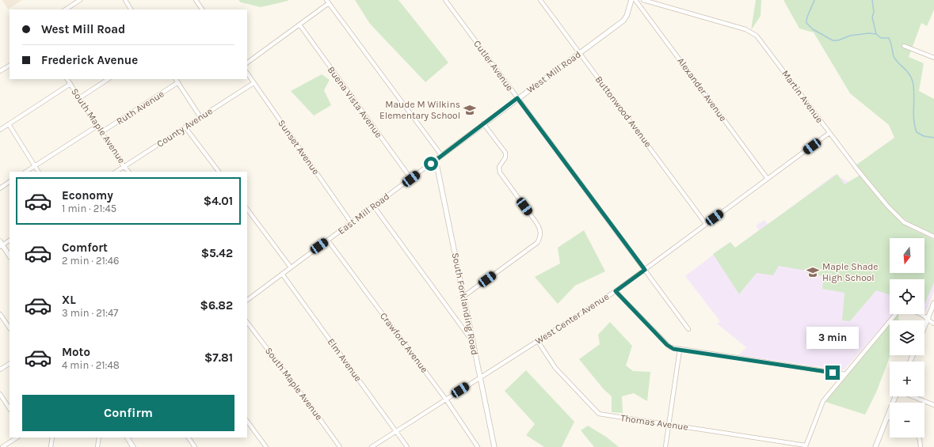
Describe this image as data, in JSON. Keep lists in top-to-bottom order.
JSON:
{
  "streets": {
    "street": [
      "Cutler Avenue",
      "West Mill Road",
      "Alexander Avenue",
      "Martin Avenue",
      "Buena Vista Avenue",
      "Ruth Avenue",
      "Buttonwood Avenue",
      "South Maple Avenue",
      "County Avenue",
      "Sunset Avenue",
      "East Mill Road",
      "South Forklanding Road",
      "West Center Avenue",
      "Crawford Avenue",
      "Elm Avenue",
      "Thomas Avenue"
    ]
  },
  "crossings": [
    ["Cutler Avenue", "West Mill Road"],
    ["Cutler Avenue", "West Center Avenue"],
    ["West Mill Road", "Buttonwood Avenue"],
    ["West Mill Road", "East Mill Road"],
    ["West Mill Road", "South Forklanding Road"],
    ["Alexander Avenue", "West Center Avenue"],
    ["Martin Avenue", "West Center Avenue"],
    ["Buena Vista Avenue", "East Mill Road"],
    ["Ruth Avenue", "South Maple Avenue"],
    ["Buttonwood Avenue", "West Center Avenue"],
    ["South Maple Avenue", "County Avenue"],
    ["County Avenue", "Sunset Avenue"],
    ["Sunset Avenue", "East Mill Road"],
    ["East Mill Road", "South Forklanding Road"],
    ["East Mill Road", "Crawford Avenue"],
    ["East Mill Road", "Elm Avenue"],
    ["South Forklanding Road", "West Center Avenue"],
    ["West Center Avenue", "Crawford Avenue"],
    ["West Center Avenue", "Elm Avenue"],
    ["West Center Avenue", "Thomas Avenue"]
  ],
  "places": {
    "school or university": ["Maude M Wilkins Elementary School", "Maple Shade High School"]
  },
  "north": "bottom",
  "page": {
    "banner": ["West Mill Road", "Frederick Avenue"],
    "list": [
      {
        "name": "Economy",
        "note": "1 min · 21:45",
        "value": "$4.01"
      },
      {
        "name": "Comfort",
        "note": "2 min · 21:46",
        "value": "$5.42"
      },
      {
        "name": "XL",
        "note": "3 min · 21:47",
        "value": "$6.82"
      },
      {
        "name": "Moto",
        "note": "4 min · 21:48",
        "value": "$7.81"
      }
    ],
    "map_buttons": ["+", "−"],
    "bubble": "3 min",
    "buttons": "Confirm"
  }
}
